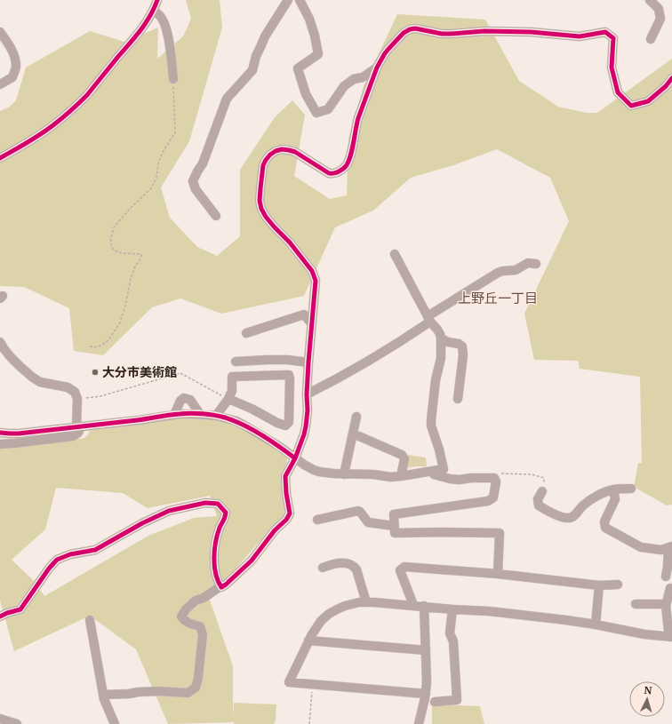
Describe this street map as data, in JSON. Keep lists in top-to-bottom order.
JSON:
{
  "districts": ["上野丘一丁目"],
  "places": ["大分市美術館"],
  "north": "top"
}
